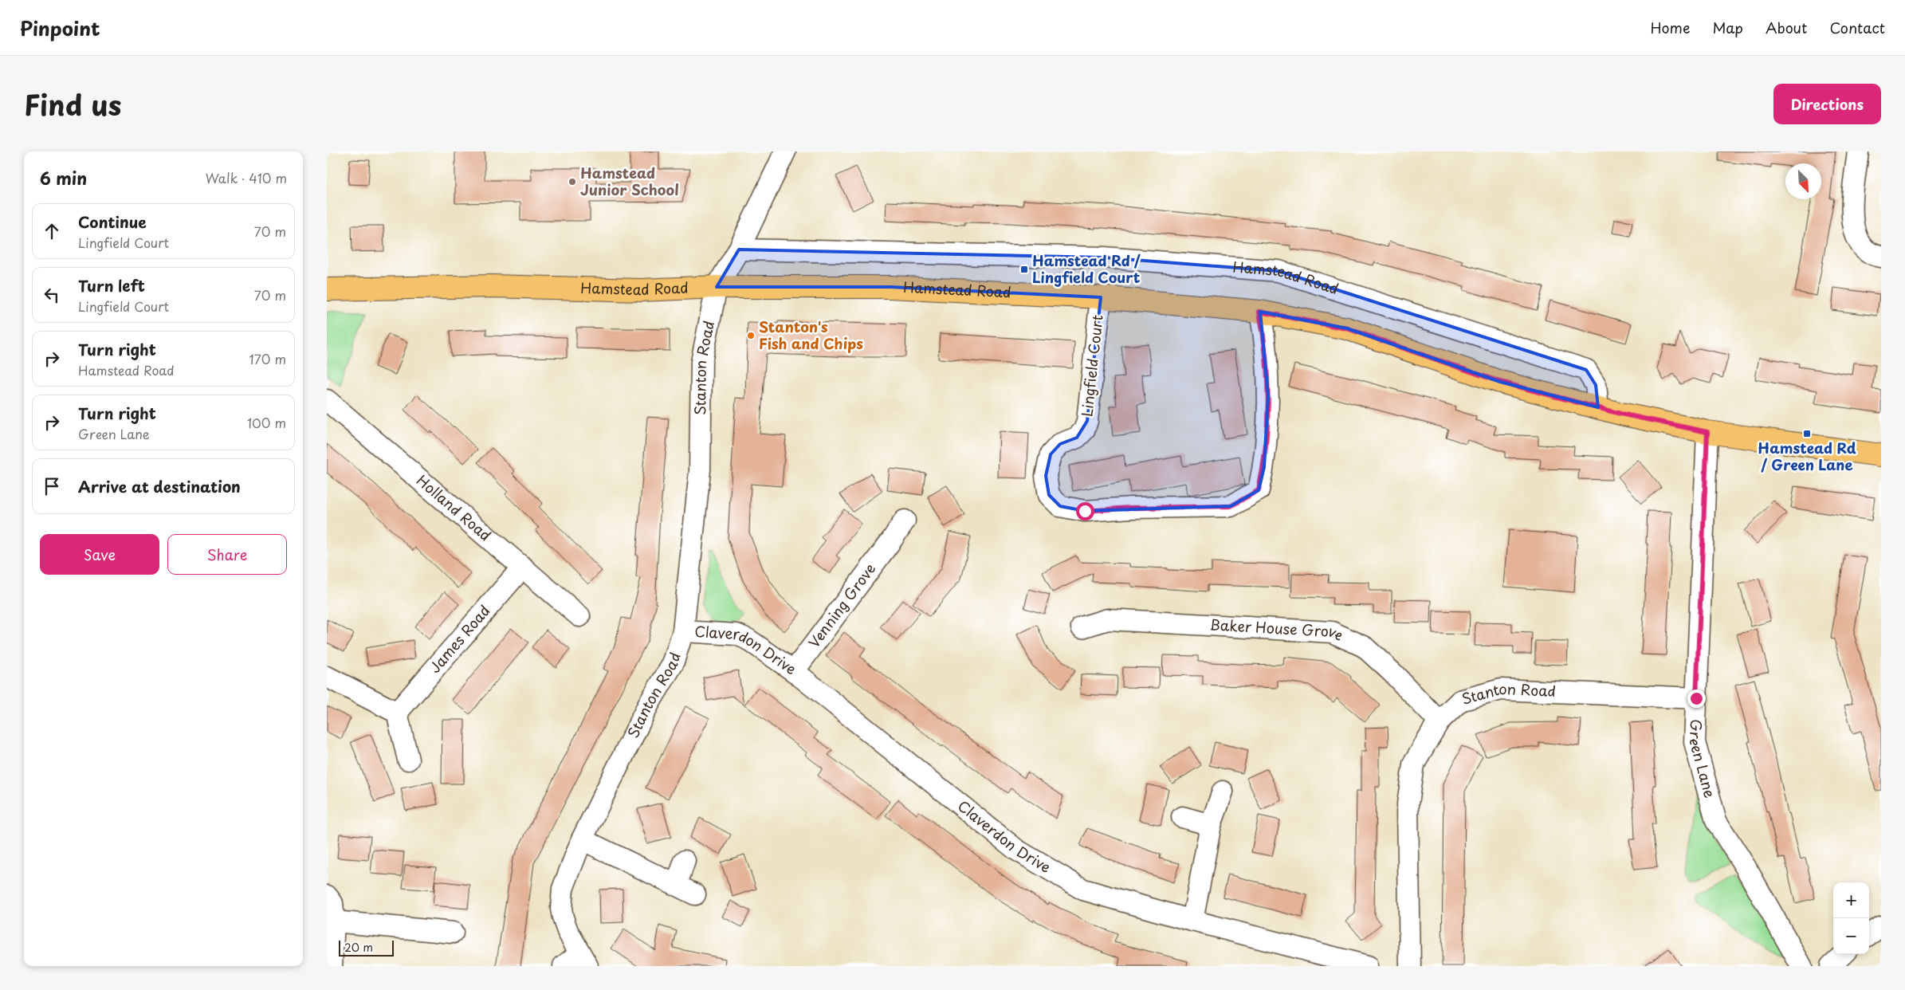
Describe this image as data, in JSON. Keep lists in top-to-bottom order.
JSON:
{
  "streets": {
    "main road": ["Hamstead Road"],
    "street": [
      "Lingfield Court",
      "Stanton Road",
      "Holland Road",
      "Venning Grove",
      "Baker House Grove",
      "James Road",
      "Claverdon Drive",
      "Green Lane"
    ]
  },
  "crossings": [
    ["Hamstead Road", "Lingfield Court"],
    ["Hamstead Road", "Stanton Road"],
    ["Hamstead Road", "Green Lane"],
    ["Stanton Road", "Baker House Grove"],
    ["Stanton Road", "Claverdon Drive"],
    ["Stanton Road", "Green Lane"],
    ["Holland Road", "James Road"],
    ["Venning Grove", "Claverdon Drive"]
  ],
  "places": {
    "other": ["Hamstead Junior School", "Stanton's Fish and Chips"],
    "transit": ["Hamstead Rd / Lingfield Court", "Hamstead Rd / Green Lane"]
  },
  "scale_bar": "20 m",
  "north": "bottom right",
  "page": {
    "header": "Pinpoint",
    "nav": [
      "Home",
      "Map",
      "About",
      "Contact"
    ],
    "title": "Find us",
    "buttons": [
      "Directions",
      ["Save", "Share"]
    ],
    "heading": ["6 min", "Walk · 410 m"],
    "list": [
      ["Continue", "Lingfield Court", "70 m"],
      ["Turn left", "Lingfield Court", "70 m"],
      ["Turn right", "Hamstead Road", "170 m"],
      ["Turn right", "Green Lane", "100 m"],
      "Arrive at destination"
    ],
    "map_buttons": ["+", "−"],
    "scale": "20 m"
  }
}
